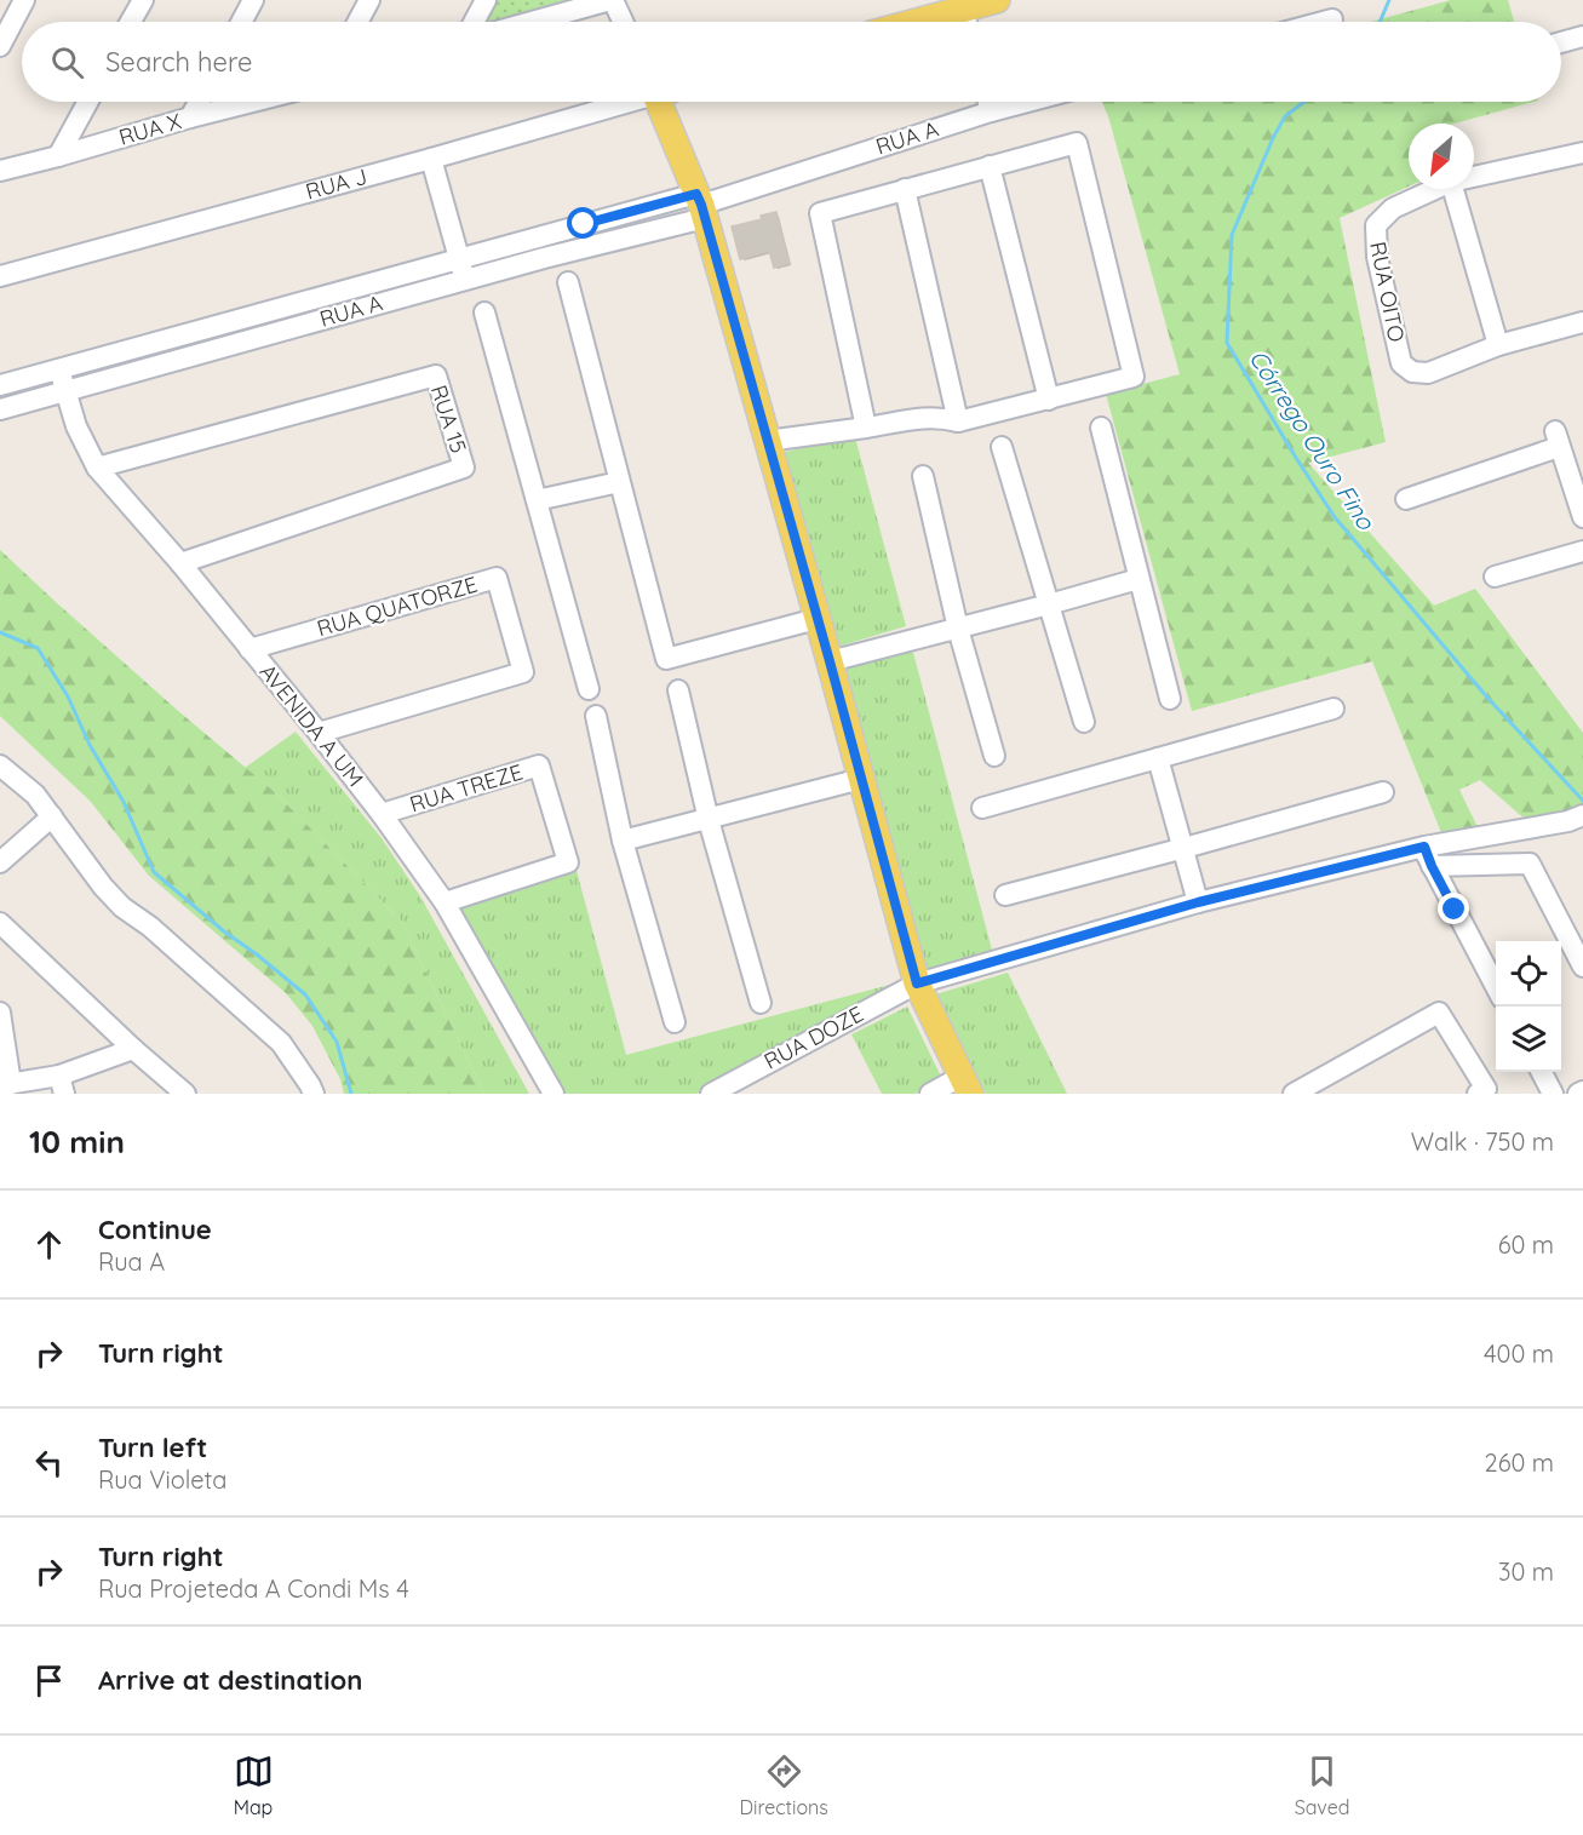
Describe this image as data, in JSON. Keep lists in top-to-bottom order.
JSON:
{
  "streets": {
    "street": [
      "RUA X",
      "RUA A",
      "RUA J",
      "RUA OITO",
      "RUA 15",
      "RUA QUATORZE",
      "AVENIDA A UM",
      "RUA TREZE",
      "RUA DOZE"
    ]
  },
  "crossings": [
    ["RUA A", "AVENIDA A UM"],
    ["RUA 15", "AVENIDA A UM"],
    ["RUA QUATORZE", "AVENIDA A UM"],
    ["AVENIDA A UM", "RUA TREZE"]
  ],
  "water": ["Córrego Ouro Fino"],
  "north": "bottom left",
  "page": {
    "search": "Search here",
    "heading": ["10 min", "Walk · 750 m"],
    "list": [
      ["Continue", "Rua A", "60 m"],
      ["Turn right", "400 m"],
      ["Turn left", "Rua Violeta", "260 m"],
      ["Turn right", "Rua Projeteda A Condi Ms 4", "30 m"],
      "Arrive at destination"
    ],
    "nav": ["Map", "Directions", "Saved"]
  }
}
